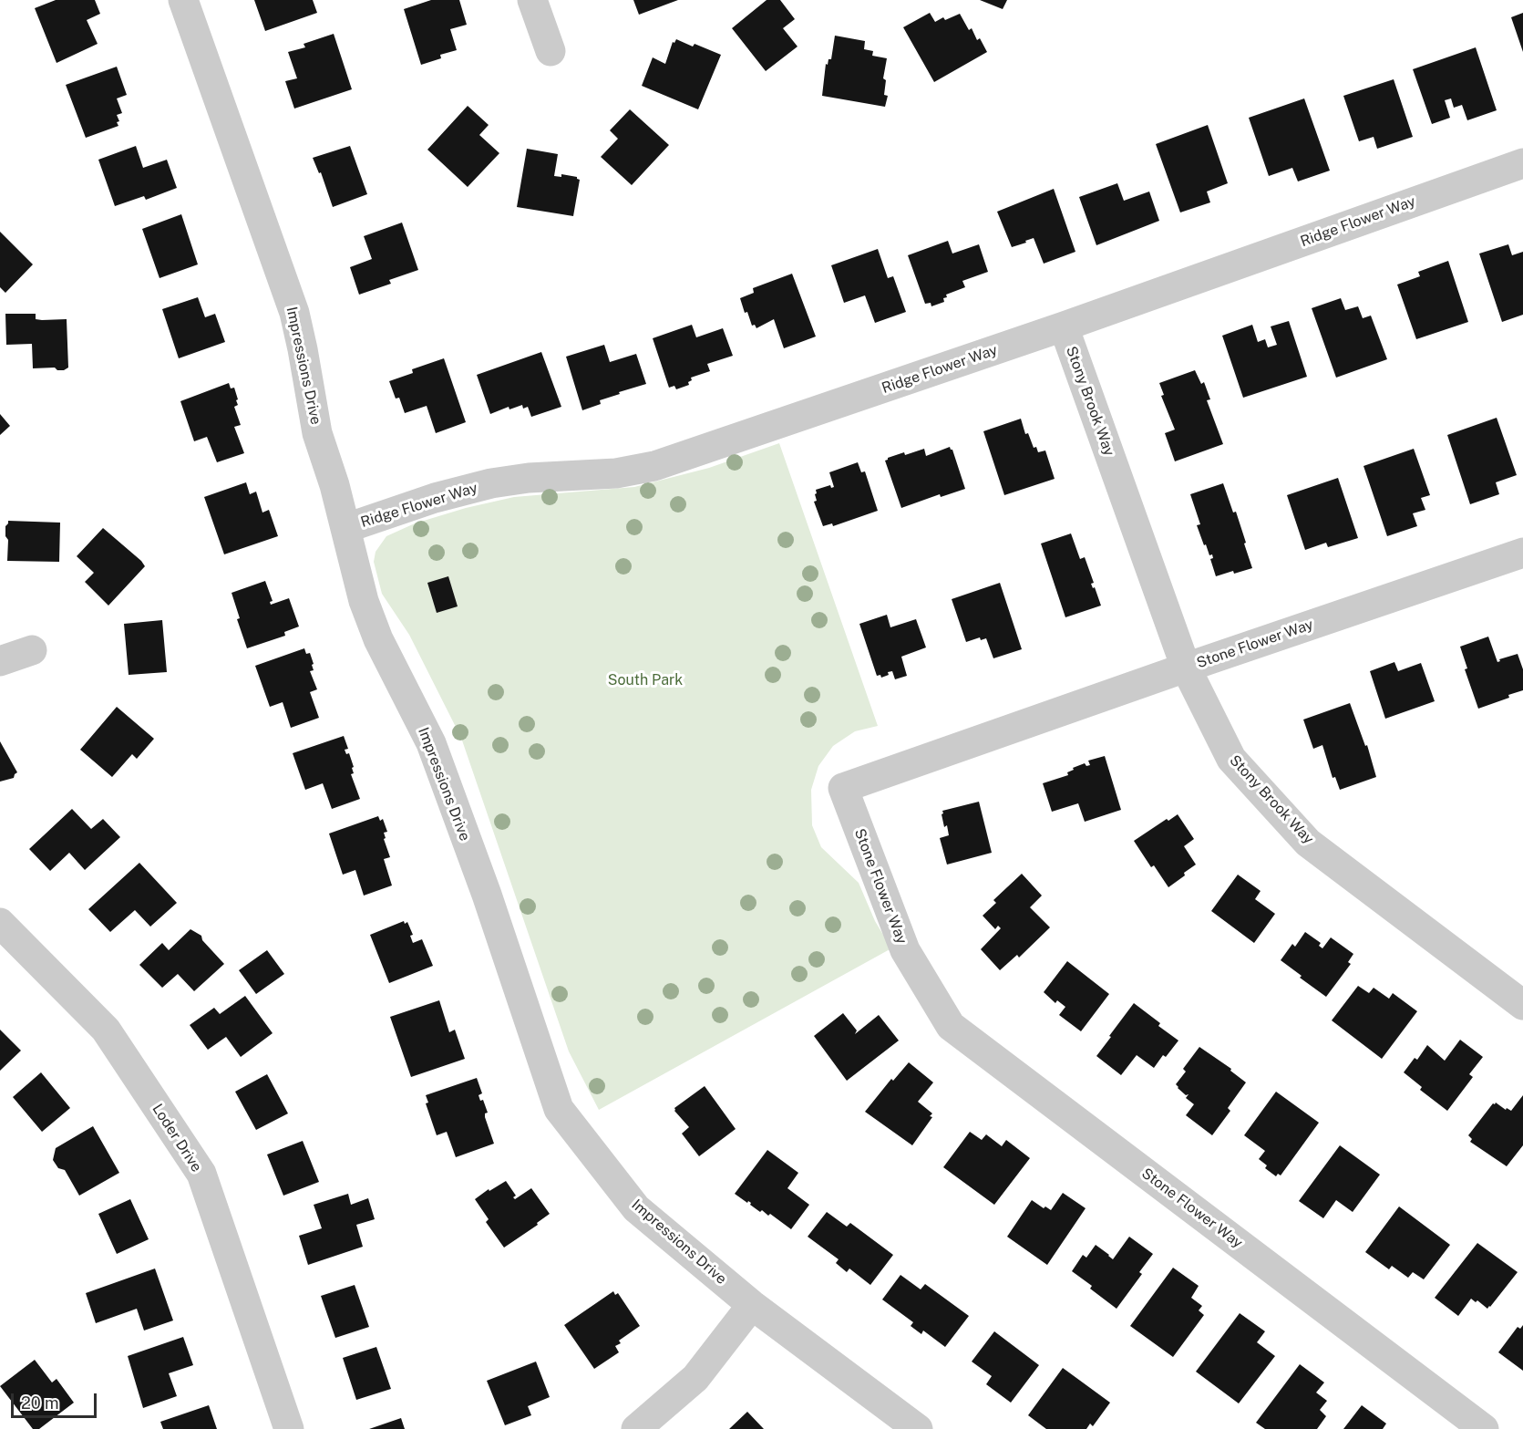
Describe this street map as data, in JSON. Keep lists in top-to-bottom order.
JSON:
{
  "streets": {
    "street": [
      "Ridge Flower Way",
      "Impressions Drive",
      "Stony Brook Way",
      "Stone Flower Way",
      "Loder Drive"
    ]
  },
  "crossings": [
    ["Ridge Flower Way", "Impressions Drive"],
    ["Ridge Flower Way", "Stony Brook Way"],
    ["Stony Brook Way", "Stone Flower Way"]
  ],
  "parks": ["South Park"],
  "scale_bar": "20 m"
}
